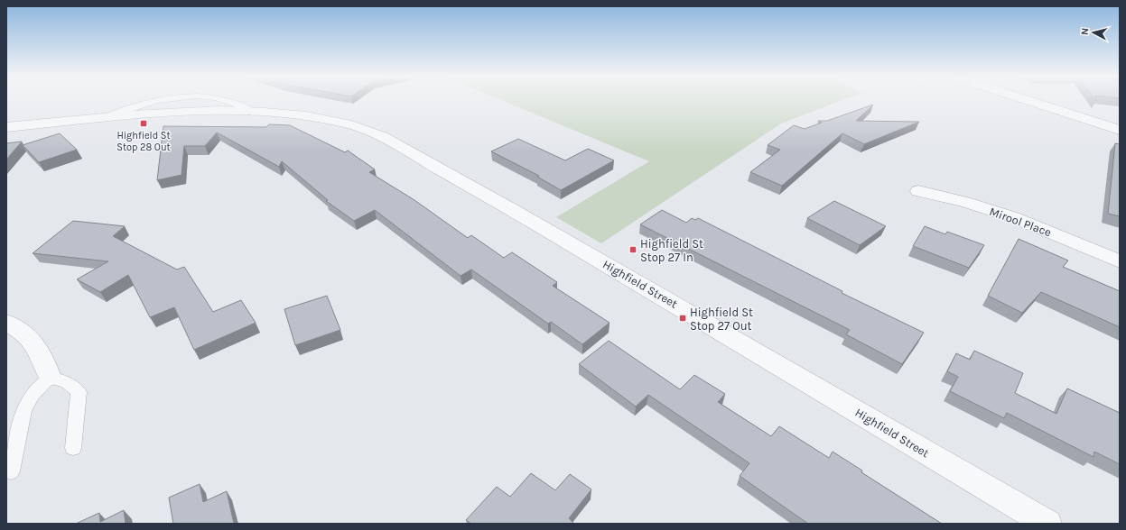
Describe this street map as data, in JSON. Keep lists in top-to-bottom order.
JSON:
{
  "streets": {
    "street": ["Mirool Place", "Highfield Street"]
  },
  "places": {
    "transit": ["Highfield St Stop 28 Out", "Highfield St Stop 27 In", "Highfield St Stop 27 Out"]
  },
  "north": "left"
}
